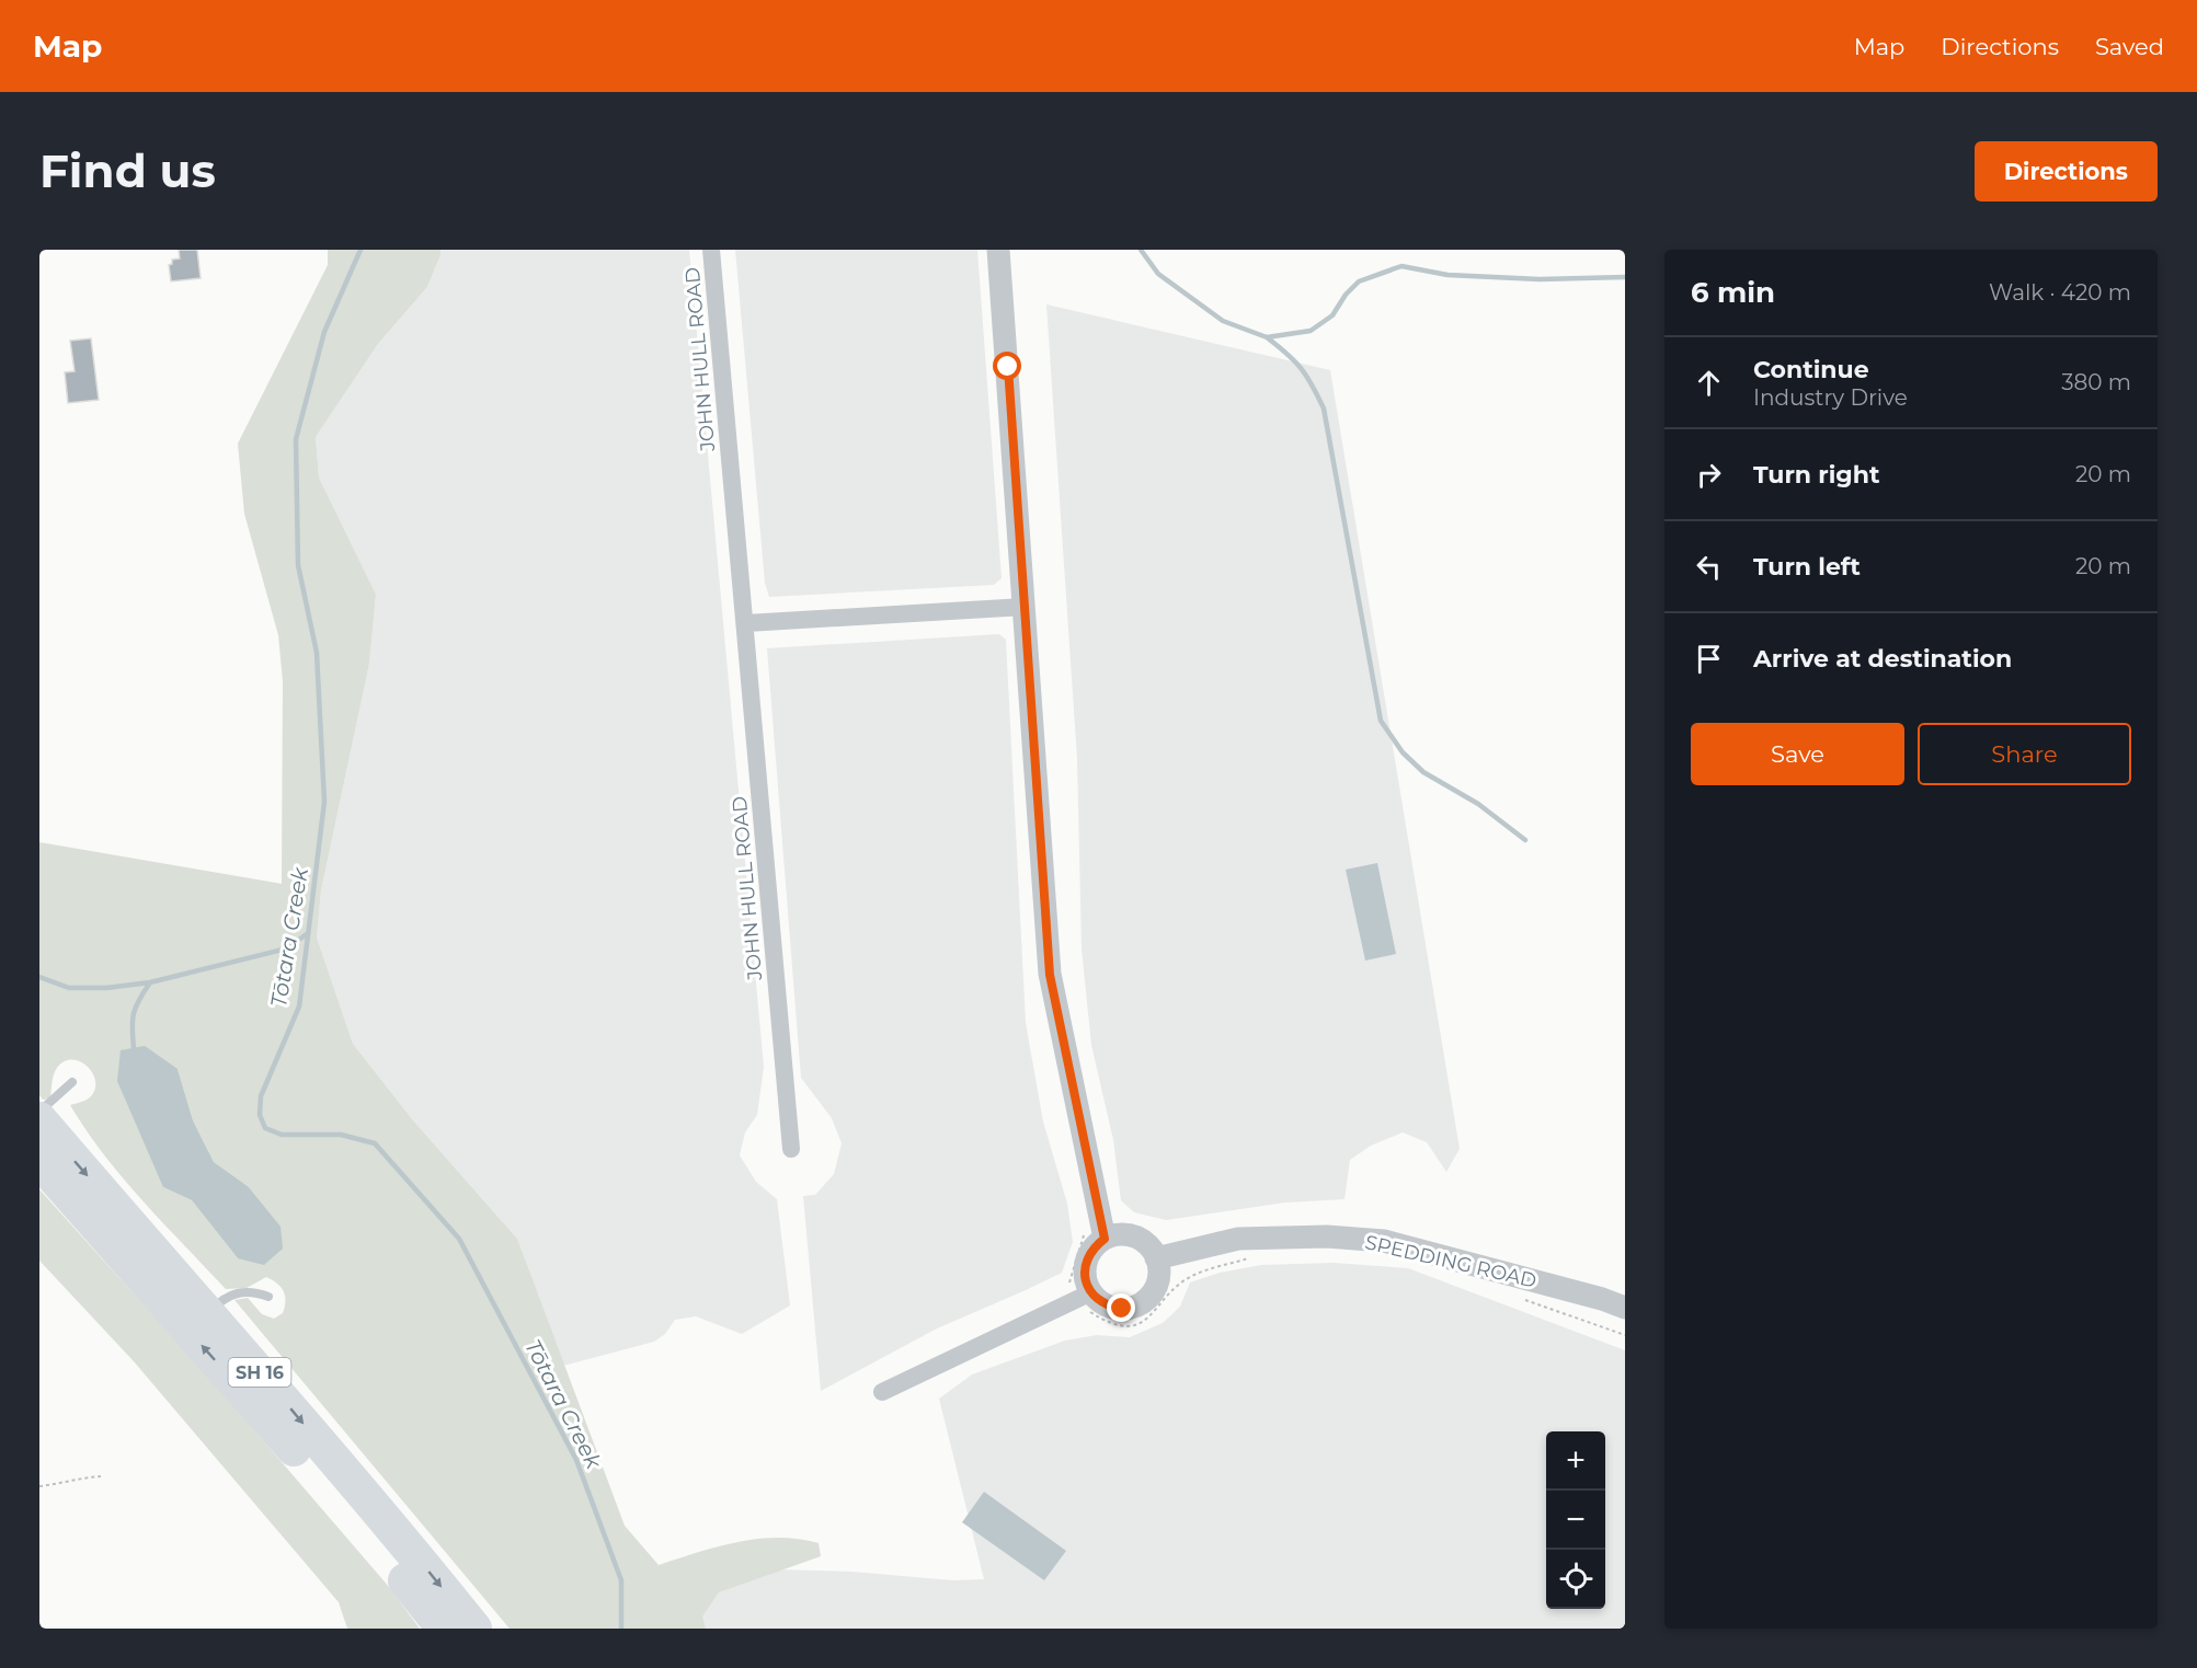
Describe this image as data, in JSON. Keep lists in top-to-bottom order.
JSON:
{
  "streets": {
    "highway": ["SH 16"],
    "street": ["JOHN HULL ROAD", "SPEDDING ROAD"]
  },
  "water": ["Tōtara Creek"],
  "page": {
    "header": "Map",
    "nav": ["Map", "Directions", "Saved"],
    "buttons": [
      "Directions",
      ["Save", "Share"]
    ],
    "title": "Find us",
    "heading": ["6 min", "Walk · 420 m"],
    "list": [
      ["Continue", "Industry Drive", "380 m"],
      ["Turn right", "20 m"],
      ["Turn left", "20 m"],
      "Arrive at destination"
    ],
    "map_buttons": ["+", "−"]
  }
}
